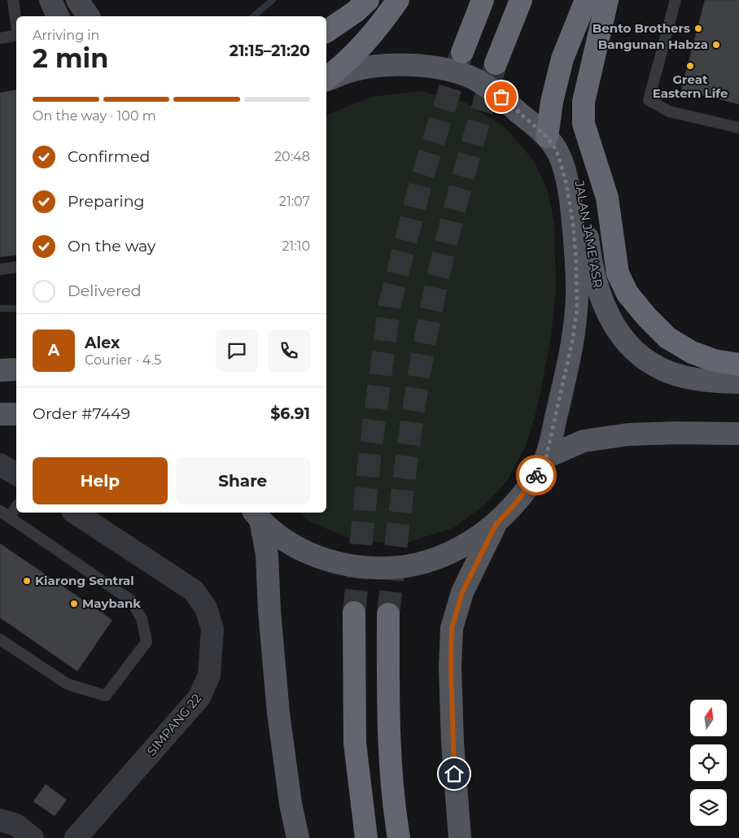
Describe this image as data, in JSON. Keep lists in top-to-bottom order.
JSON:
{
  "streets": {
    "main road": ["JALAN JAME 'ASR"],
    "street": ["SIMPANG 22"]
  },
  "places": [
    "Bento Brothers",
    "Bangunan Habza",
    "Great Eastern Life",
    "Kiarong Sentral",
    "Maybank"
  ],
  "north": "top",
  "page": {
    "heading": ["2 min", "Arriving in", "21:15–21:20"],
    "panel": [
      "Alex",
      "Courier · 4.5",
      "Order #7449",
      "$6.91"
    ],
    "bar": "On the way · 100 m",
    "list": [
      ["Confirmed", "20:48"],
      ["Preparing", "21:07"],
      ["On the way", "21:10"],
      "Delivered"
    ],
    "round": "A",
    "buttons": ["Help", "Share"]
  }
}
